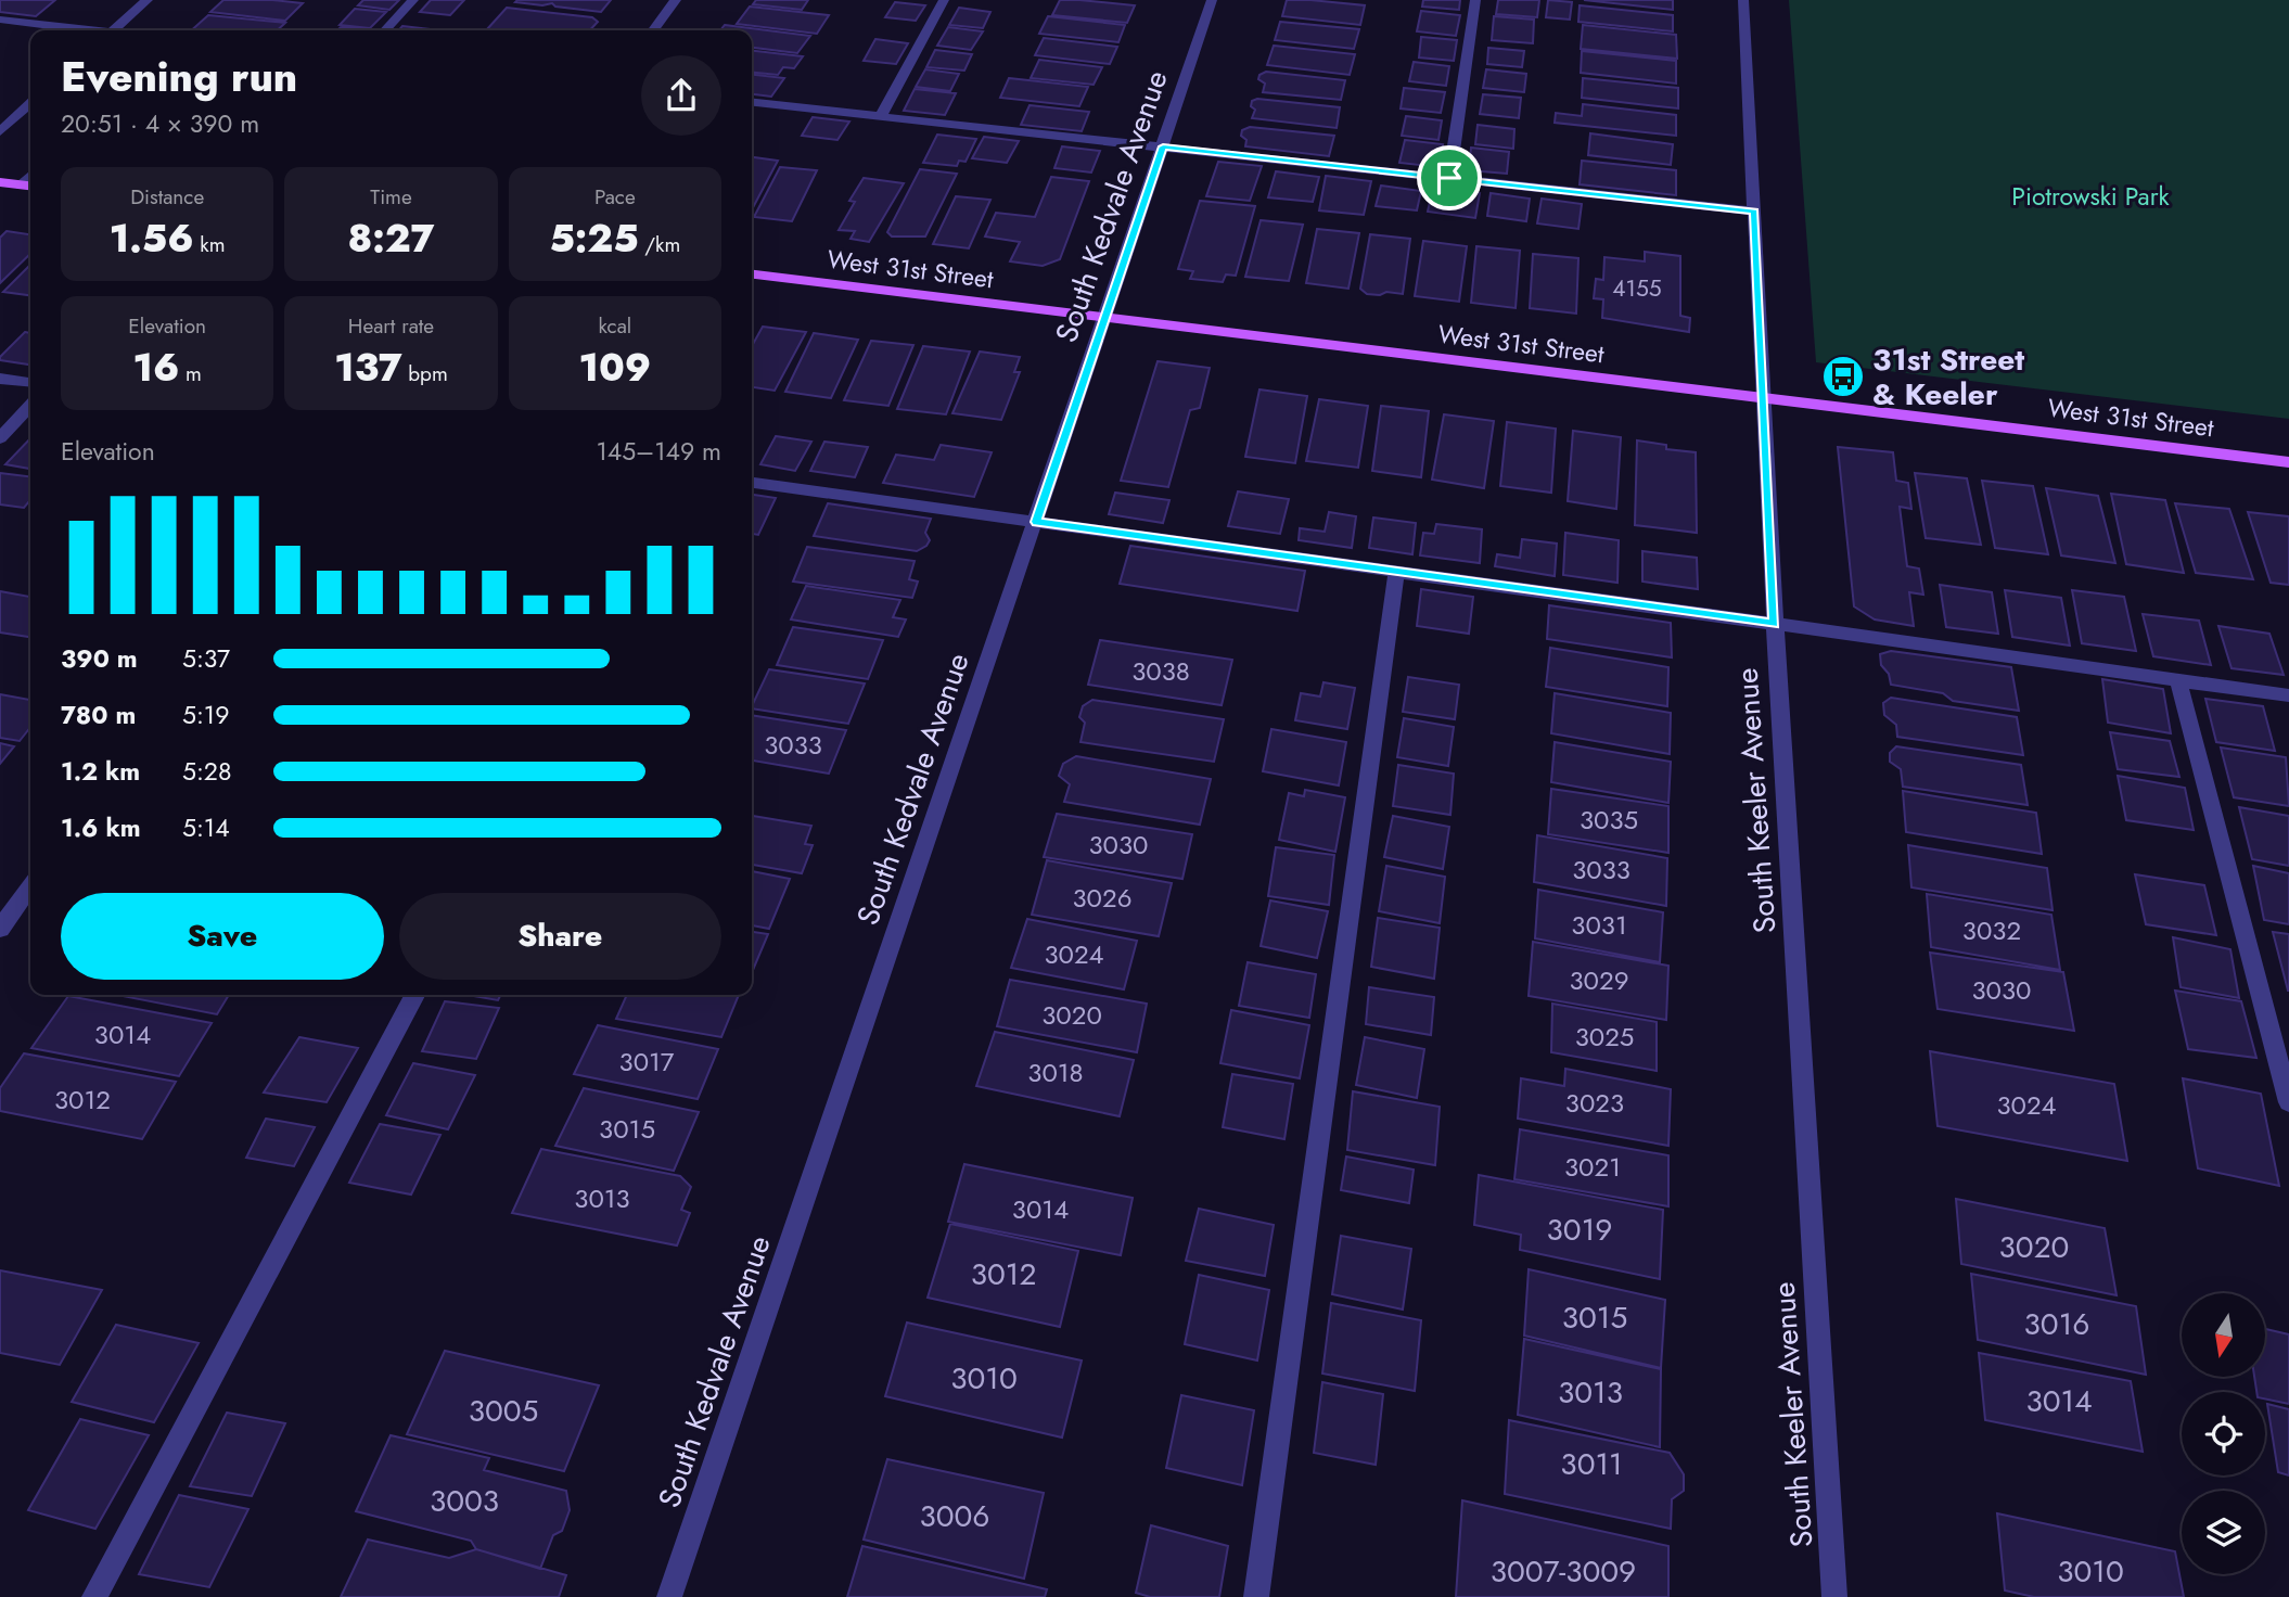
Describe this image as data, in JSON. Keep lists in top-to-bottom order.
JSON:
{
  "streets": {
    "main road": ["West 31st Street"],
    "street": ["South Kedvale Avenue", "South Keeler Avenue"]
  },
  "crossings": [
    ["South Kedvale Avenue", "West 31st Street"],
    ["West 31st Street", "South Keeler Avenue"]
  ],
  "parks": ["Piotrowski Park"],
  "places": {
    "bus stop": ["31st Street & Keeler"]
  },
  "house_numbers": [
    "4155",
    "3038",
    "3033",
    "3035",
    "3030",
    "3033",
    "3026",
    "3031",
    "3032",
    "3024",
    "3029",
    "3030",
    "3020",
    "3014",
    "3025",
    "3017",
    "3018",
    "3012",
    "3023",
    "3024",
    "3015",
    "3021",
    "3013",
    "3014",
    "3019",
    "3020",
    "3012",
    "3015",
    "3016",
    "3010",
    "3013",
    "3014",
    "3005",
    "3011",
    "3003",
    "3006",
    "3007-3009",
    "3010"
  ],
  "north": "bottom",
  "page": {
    "heading": ["Evening run", "20:51 · 4 × 390 m"],
    "stats": [
      ["Distance", "1.56 km"],
      ["Time", "8:27"],
      ["Pace", "5:25 /km"],
      ["Elevation", "16 m"],
      ["Heart rate", "137 bpm"],
      ["kcal", "109"]
    ],
    "chart": ["Elevation", "145–149 m"],
    "list": [
      {
        "name": "390 m",
        "note": "5:37"
      },
      {
        "name": "780 m",
        "note": "5:19"
      },
      {
        "name": "1.2 km",
        "note": "5:28"
      },
      {
        "name": "1.6 km",
        "note": "5:14"
      }
    ],
    "buttons": ["Save", "Share"]
  }
}
